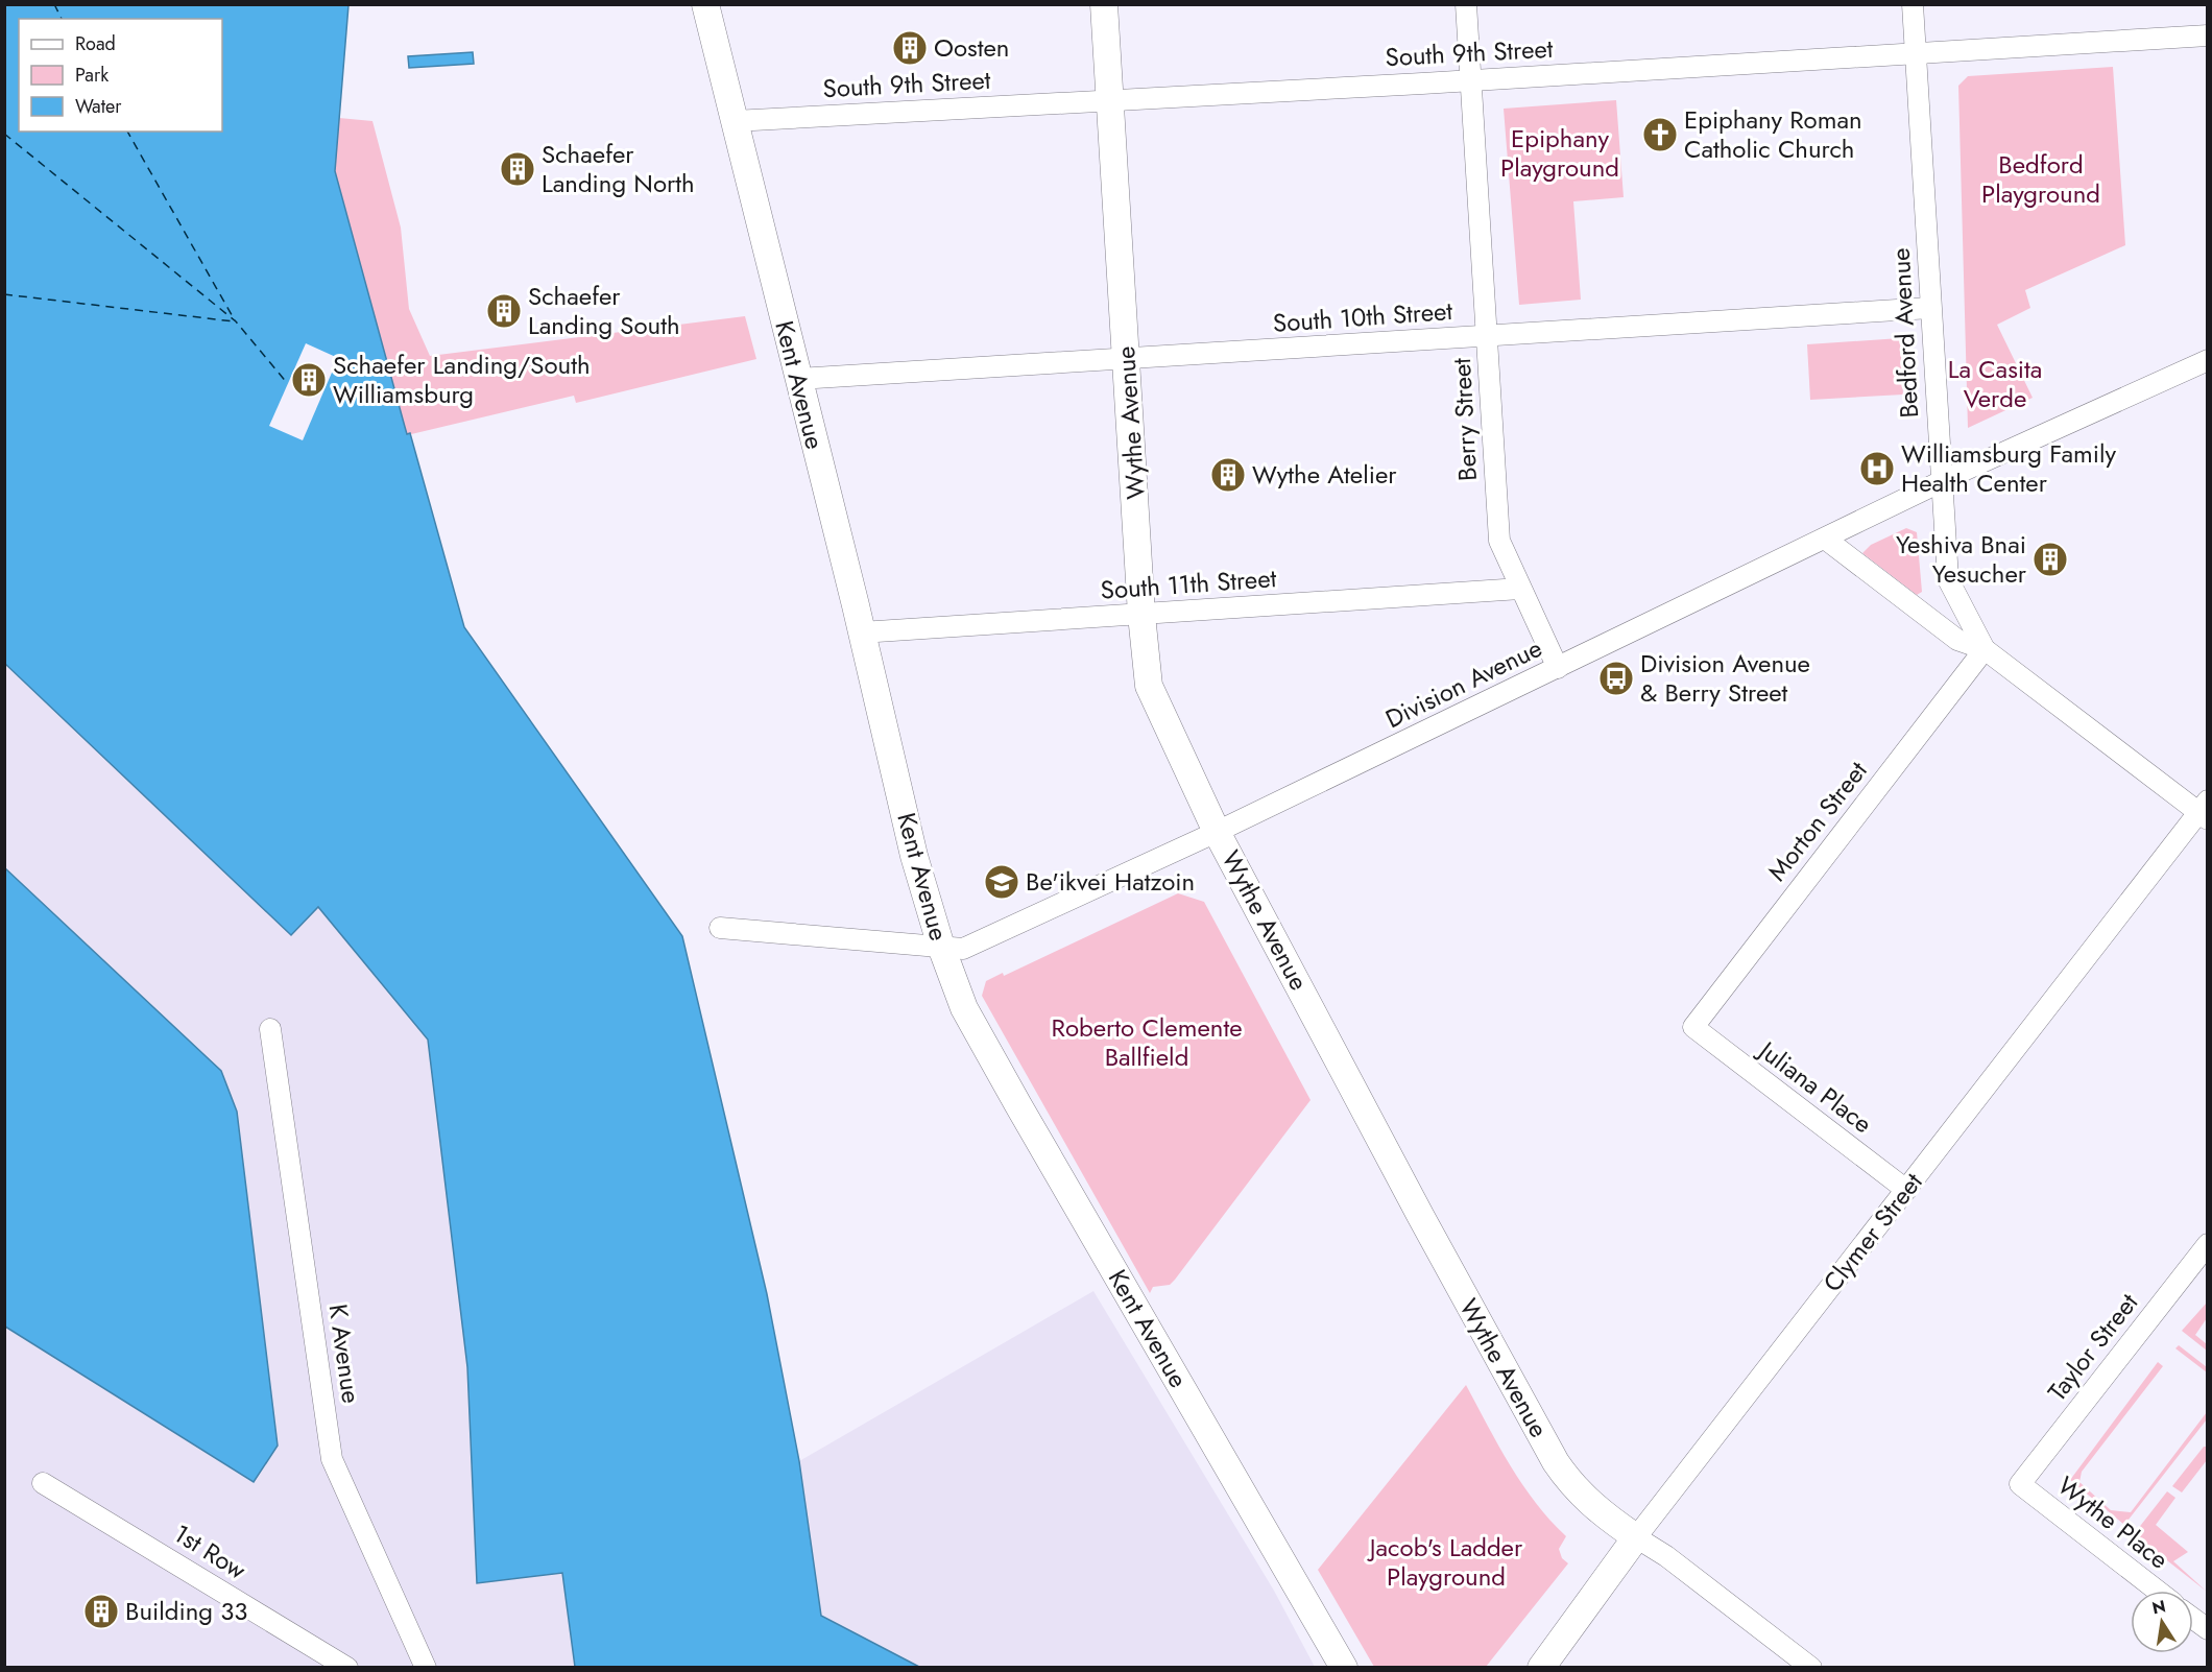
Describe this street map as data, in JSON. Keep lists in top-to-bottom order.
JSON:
{
  "streets": {
    "main road": ["Kent Avenue", "Wythe Avenue", "Clymer Street"],
    "street": [
      "South 9th Street",
      "South 10th Street",
      "Bedford Avenue",
      "Berry Street",
      "South 11th Street",
      "Division Avenue",
      "Morton Street",
      "Juliana Place",
      "Taylor Street",
      "K Avenue",
      "Wythe Place",
      "1st Row"
    ]
  },
  "crossings": [
    ["South 9th Street", "Bedford Avenue"],
    ["South 9th Street", "Kent Avenue"],
    ["South 9th Street", "Berry Street"],
    ["South 9th Street", "Wythe Avenue"],
    ["South 10th Street", "Bedford Avenue"],
    ["South 10th Street", "Kent Avenue"],
    ["South 10th Street", "Berry Street"],
    ["South 10th Street", "Wythe Avenue"],
    ["Bedford Avenue", "Division Avenue"],
    ["Bedford Avenue", "Morton Street"],
    ["Bedford Avenue", "Clymer Street"],
    ["Kent Avenue", "South 11th Street"],
    ["Kent Avenue", "Division Avenue"],
    ["Berry Street", "South 11th Street"],
    ["Berry Street", "Division Avenue"],
    ["Wythe Avenue", "South 11th Street"],
    ["Wythe Avenue", "Division Avenue"],
    ["Wythe Avenue", "Clymer Street"],
    ["Morton Street", "Juliana Place"],
    ["Juliana Place", "Clymer Street"],
    ["Taylor Street", "Wythe Place"]
  ],
  "parks": [
    "Epiphany Playground",
    "Bedford Playground",
    "La Casita Verde",
    "Roberto Clemente Ballfield",
    "Jacob's Ladder Playground"
  ],
  "places": {
    "building": [
      "Oosten",
      "Schaefer Landing North",
      "Schaefer Landing South",
      "Schaefer Landing/South Williamsburg",
      "Wythe Atelier",
      "Yeshiva Bnai Yesucher",
      "Building 33"
    ],
    "church": ["Epiphany Roman Catholic Church"],
    "hospital": ["Williamsburg Family Health Center"],
    "bus stop": ["Division Avenue & Berry Street"],
    "school or university": ["Be'ikvei Hatzoin"]
  },
  "legend": ["Road", "Park", "Water"],
  "north": "top"
}
